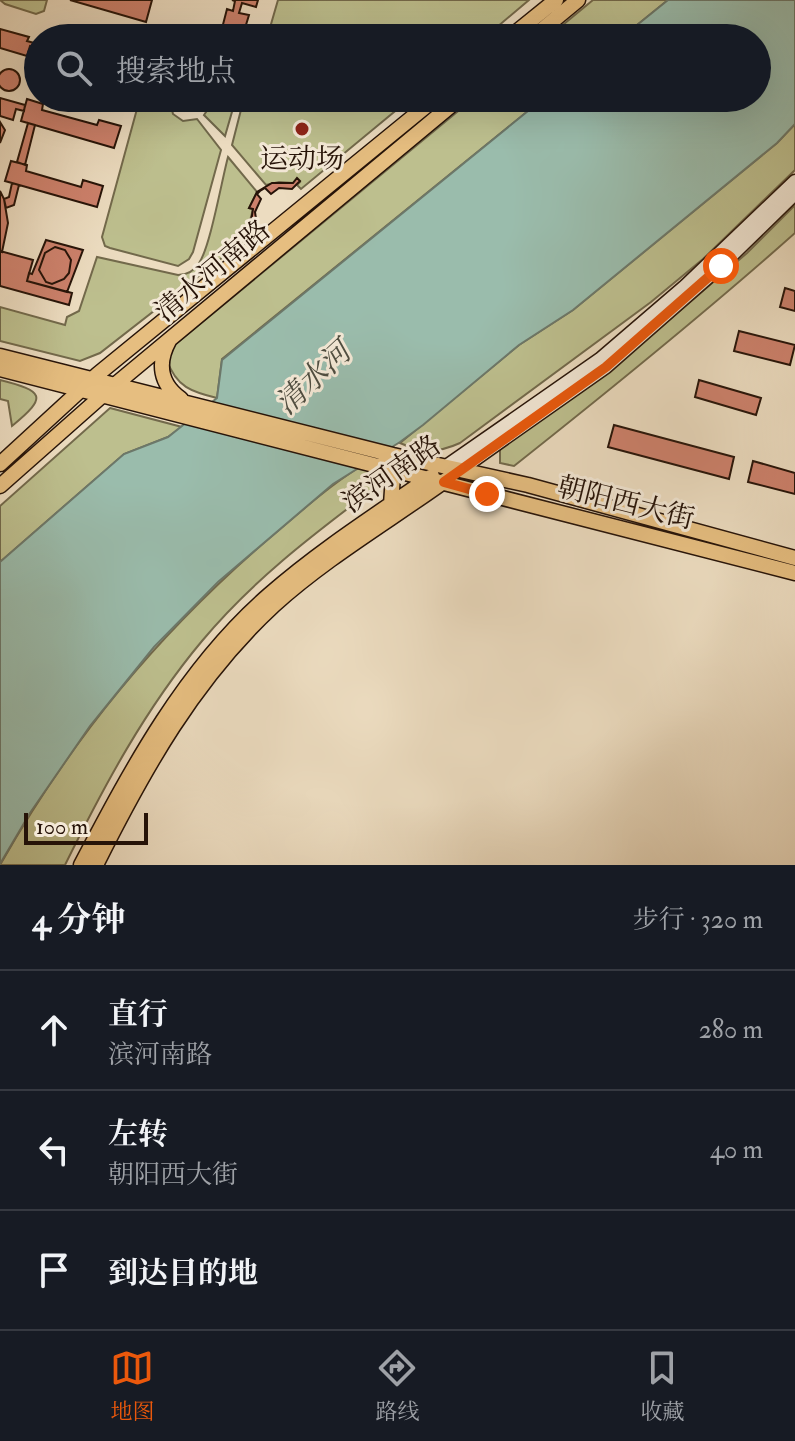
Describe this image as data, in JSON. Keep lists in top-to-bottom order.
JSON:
{
  "streets": {
    "main road": ["清水河南路", "滨河南路", "朝阳西大街"]
  },
  "crossings": [
    ["滨河南路", "朝阳西大街"]
  ],
  "water": ["清水河"],
  "places": ["运动场"],
  "scale_bar": "100 m",
  "page": {
    "search": "搜索地点",
    "scale": "100 m",
    "heading": ["4 分钟", "步行 · 320 m"],
    "list": [
      ["直行", "滨河南路", "280 m"],
      ["左转", "朝阳西大街", "40 m"],
      "到达目的地"
    ],
    "nav": ["地图", "路线", "收藏"]
  }
}
